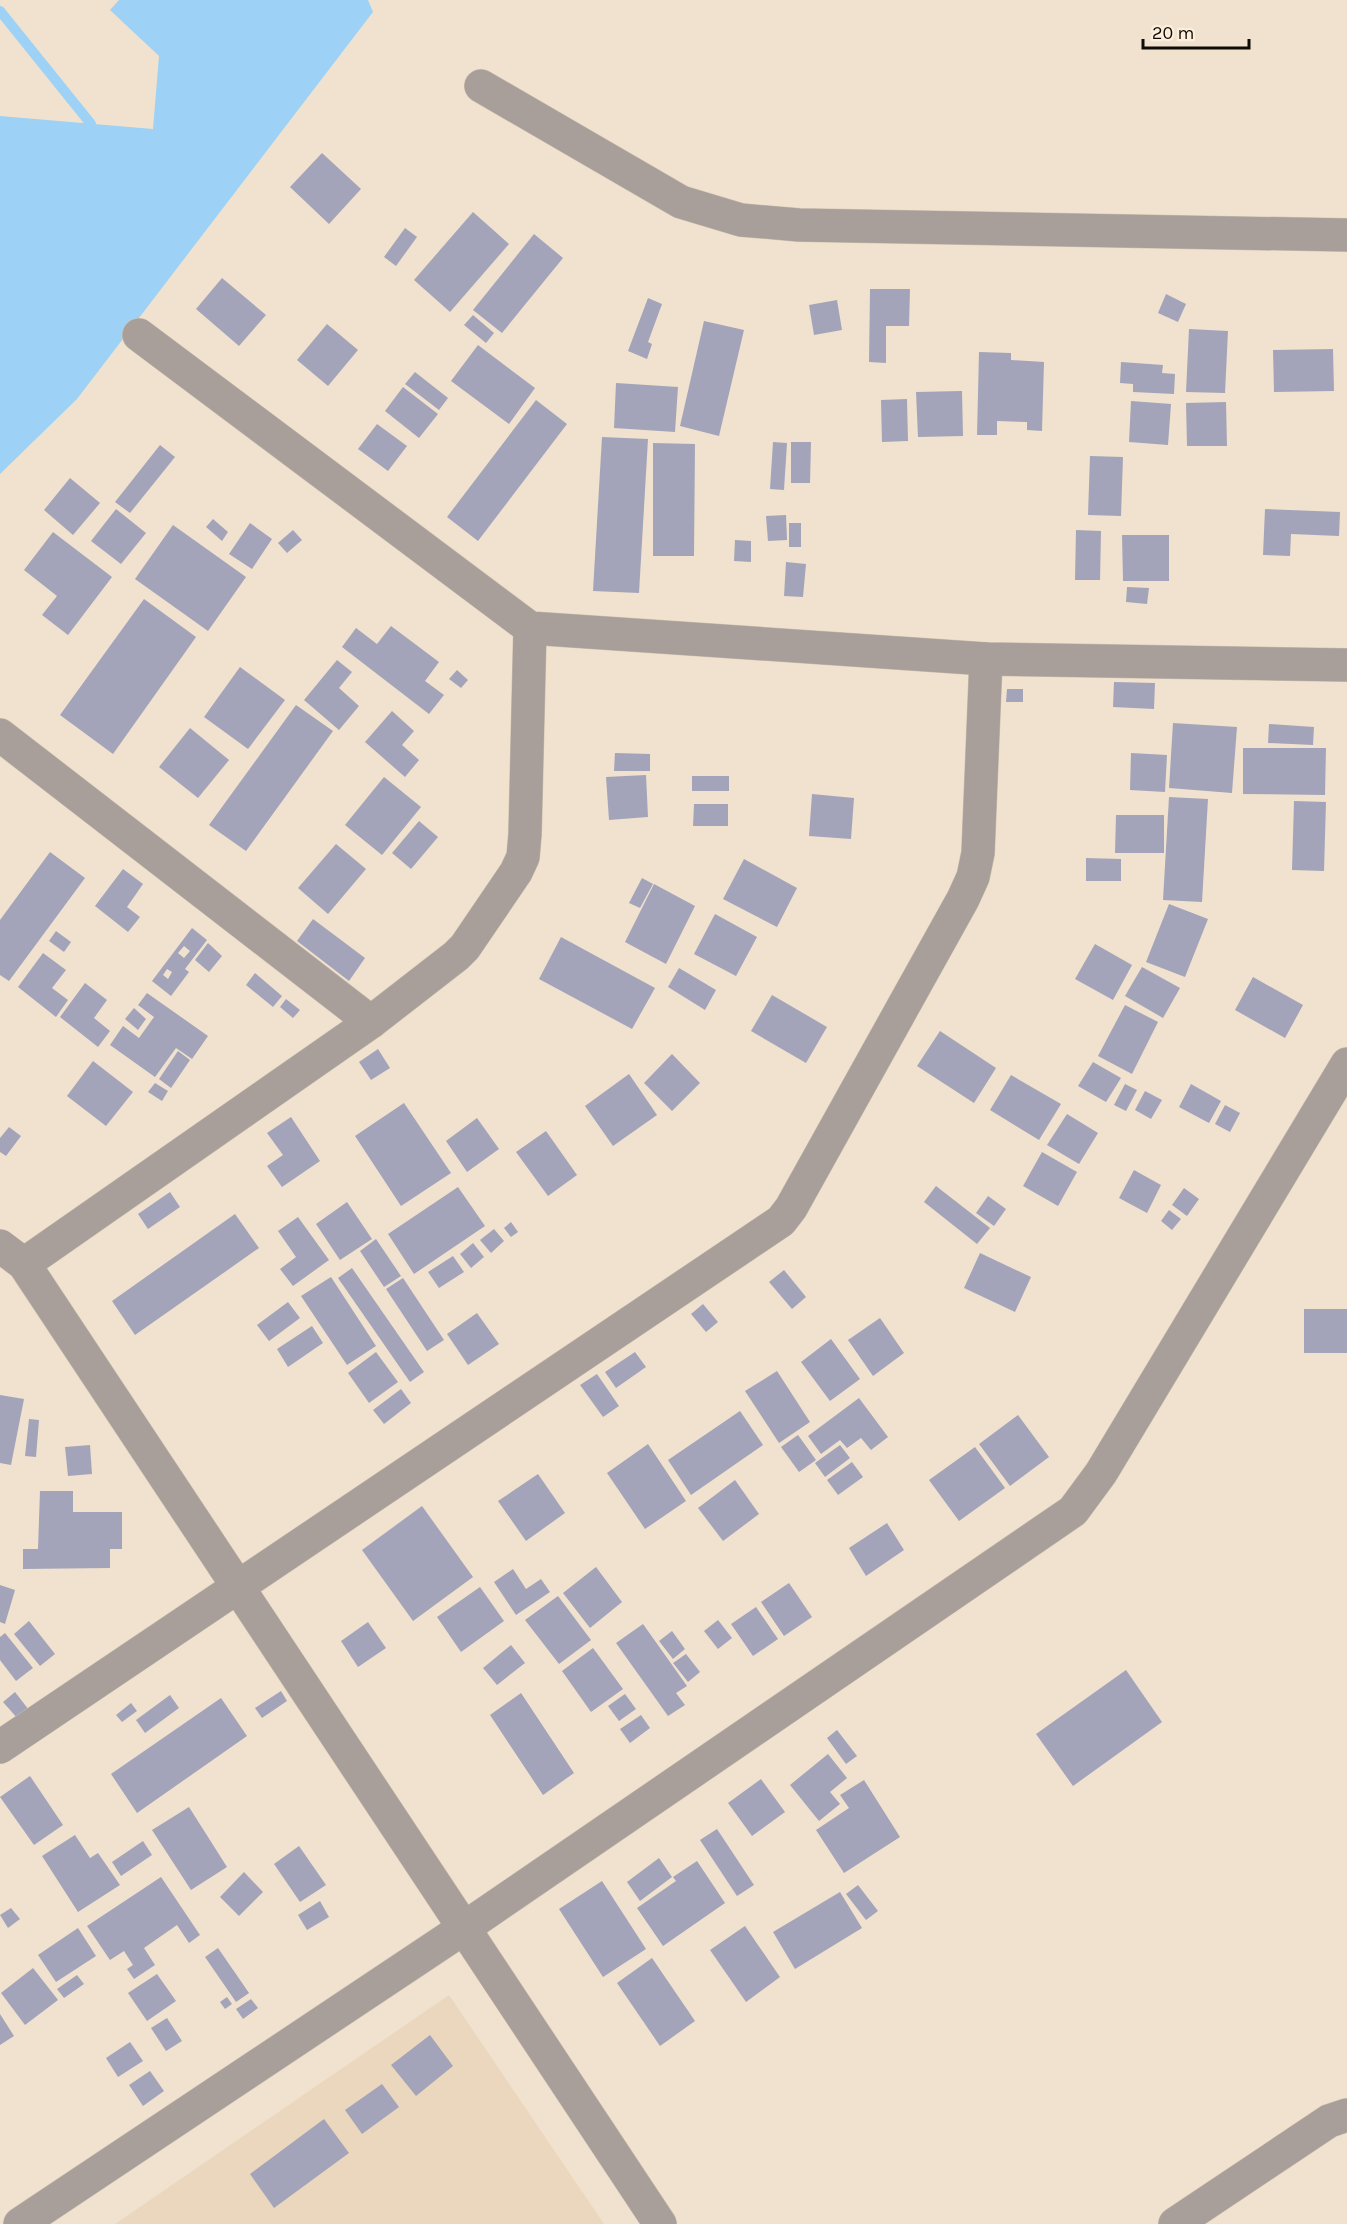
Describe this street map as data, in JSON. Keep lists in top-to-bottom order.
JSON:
{
  "scale_bar": "20 m"
}
